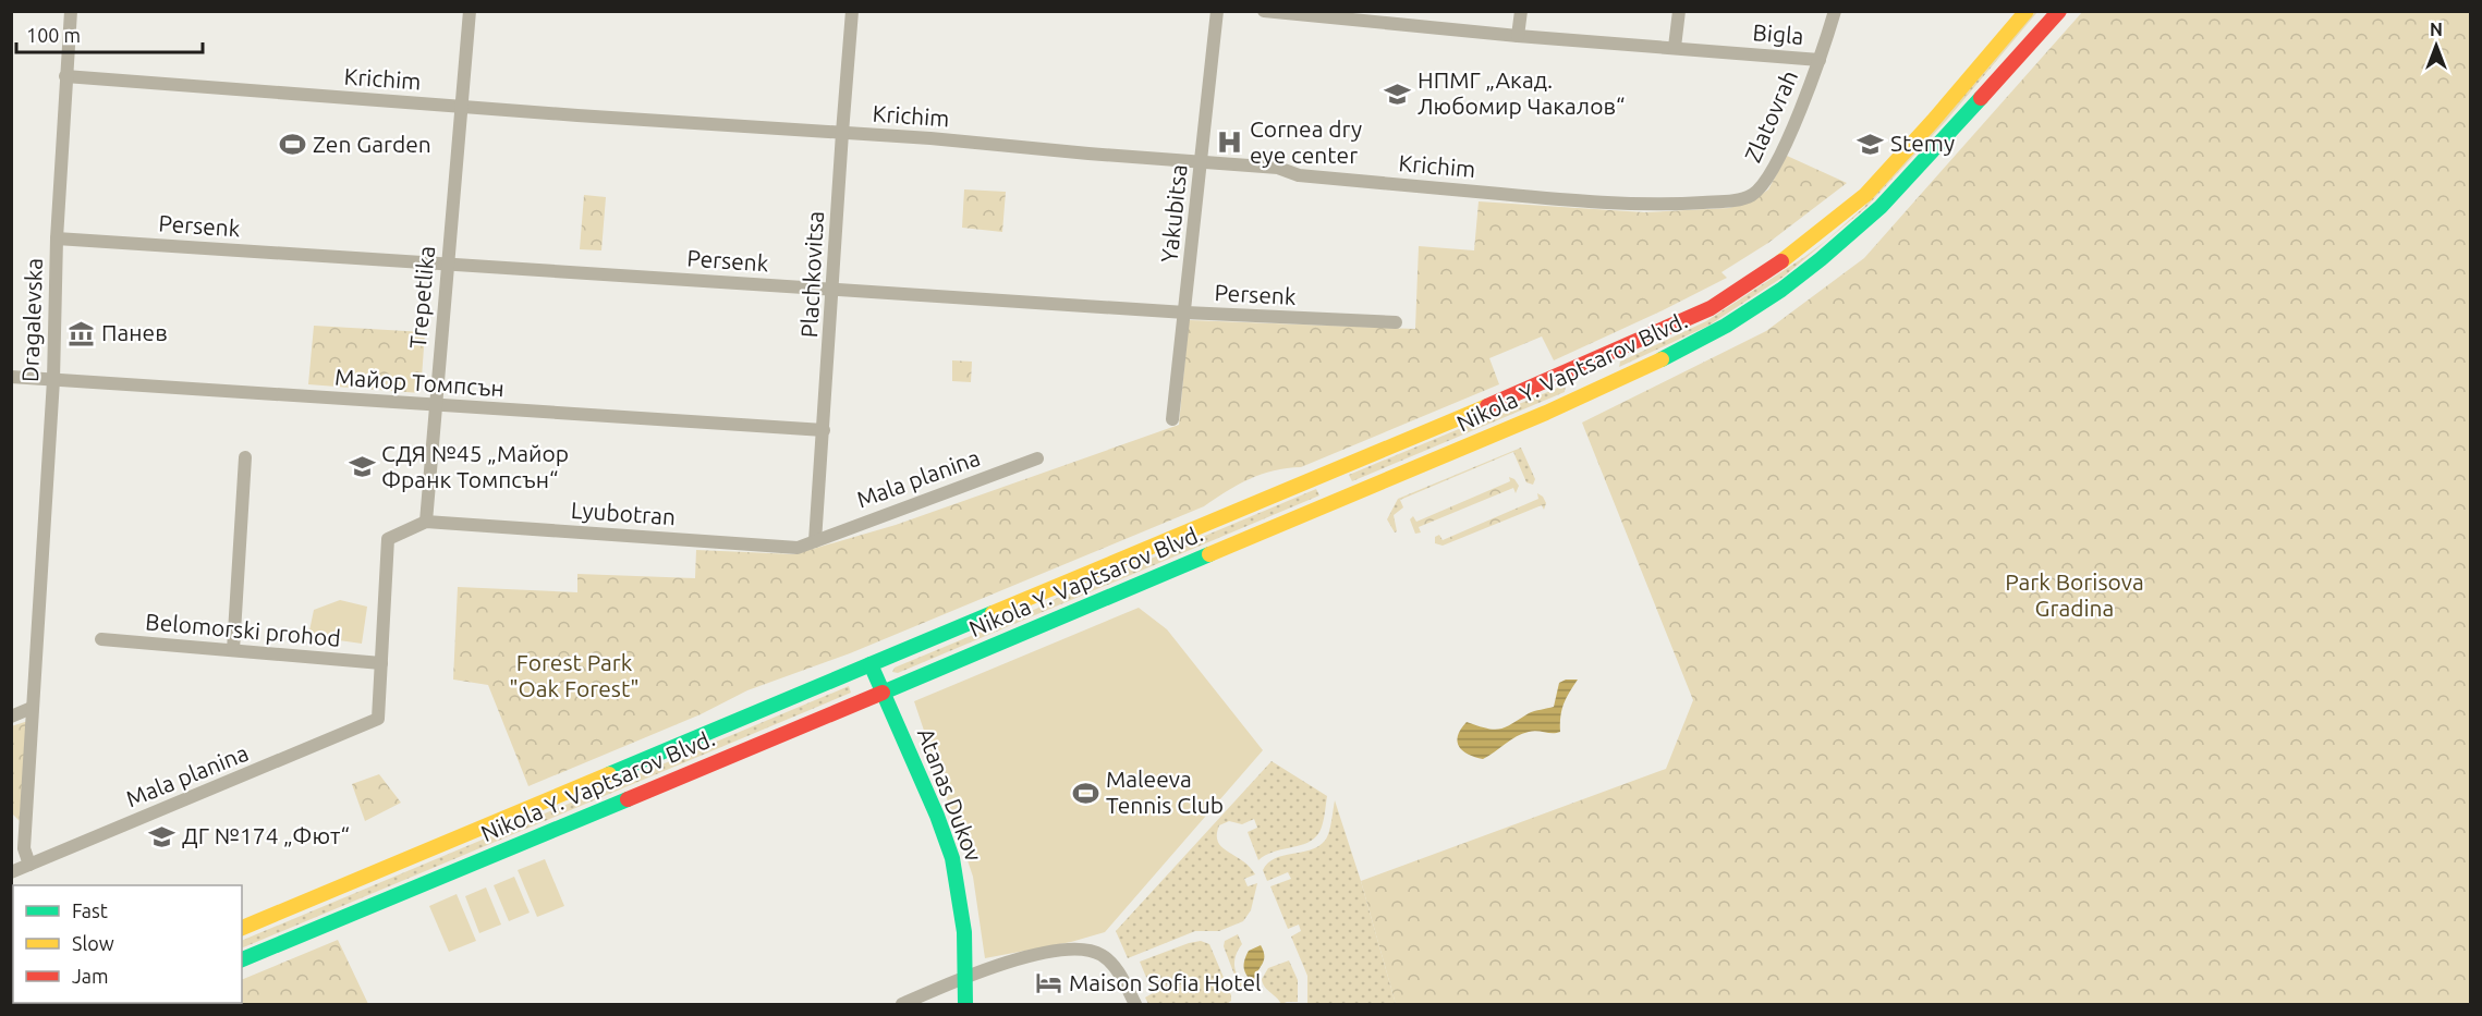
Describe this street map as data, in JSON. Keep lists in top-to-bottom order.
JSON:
{
  "streets": {
    "main road": ["Nikola Y. Vaptsarov Blvd.", "Atanas Dukov"],
    "street": [
      "Bigla",
      "Krichim",
      "Zlatovrah",
      "Yakubitsa",
      "Persenk",
      "Plachkovitsa",
      "Trepetlika",
      "Dragalevska",
      "Майор Томпсън",
      "Mala planina",
      "Lyubotran",
      "Belomorski prohod"
    ]
  },
  "crossings": [
    ["Bigla", "Zlatovrah"],
    ["Krichim", "Zlatovrah"],
    ["Krichim", "Yakubitsa"],
    ["Krichim", "Plachkovitsa"],
    ["Krichim", "Trepetlika"],
    ["Krichim", "Dragalevska"],
    ["Yakubitsa", "Persenk"],
    ["Persenk", "Plachkovitsa"],
    ["Persenk", "Trepetlika"],
    ["Persenk", "Dragalevska"],
    ["Plachkovitsa", "Майор Томпсън"],
    ["Plachkovitsa", "Mala planina"],
    ["Plachkovitsa", "Lyubotran"],
    ["Trepetlika", "Майор Томпсън"],
    ["Trepetlika", "Lyubotran"],
    ["Dragalevska", "Майор Томпсън"],
    ["Dragalevska", "Mala planina"],
    ["Nikola Y. Vaptsarov Blvd.", "Atanas Dukov"],
    ["Mala planina", "Lyubotran"],
    ["Mala planina", "Belomorski prohod"]
  ],
  "parks": ["Park Borisova Gradina", "Forest Park \"Oak Forest\""],
  "places": {
    "school or university": [
      "НПМГ „Акад. Любомир Чакалов“",
      "Stemy",
      "СДЯ №45 „Майор Франк Томпсън“",
      "ДГ №174 „Фют“"
    ],
    "hospital": ["Cornea dry eye center"],
    "sports": ["Zen Garden", "Maleeva Tennis Club"],
    "museum": ["Панев"],
    "hotel": ["Maison Sofia Hotel"]
  },
  "legend": ["Fast", "Slow", "Jam"],
  "scale_bar": "100 m",
  "north": "top"
}
